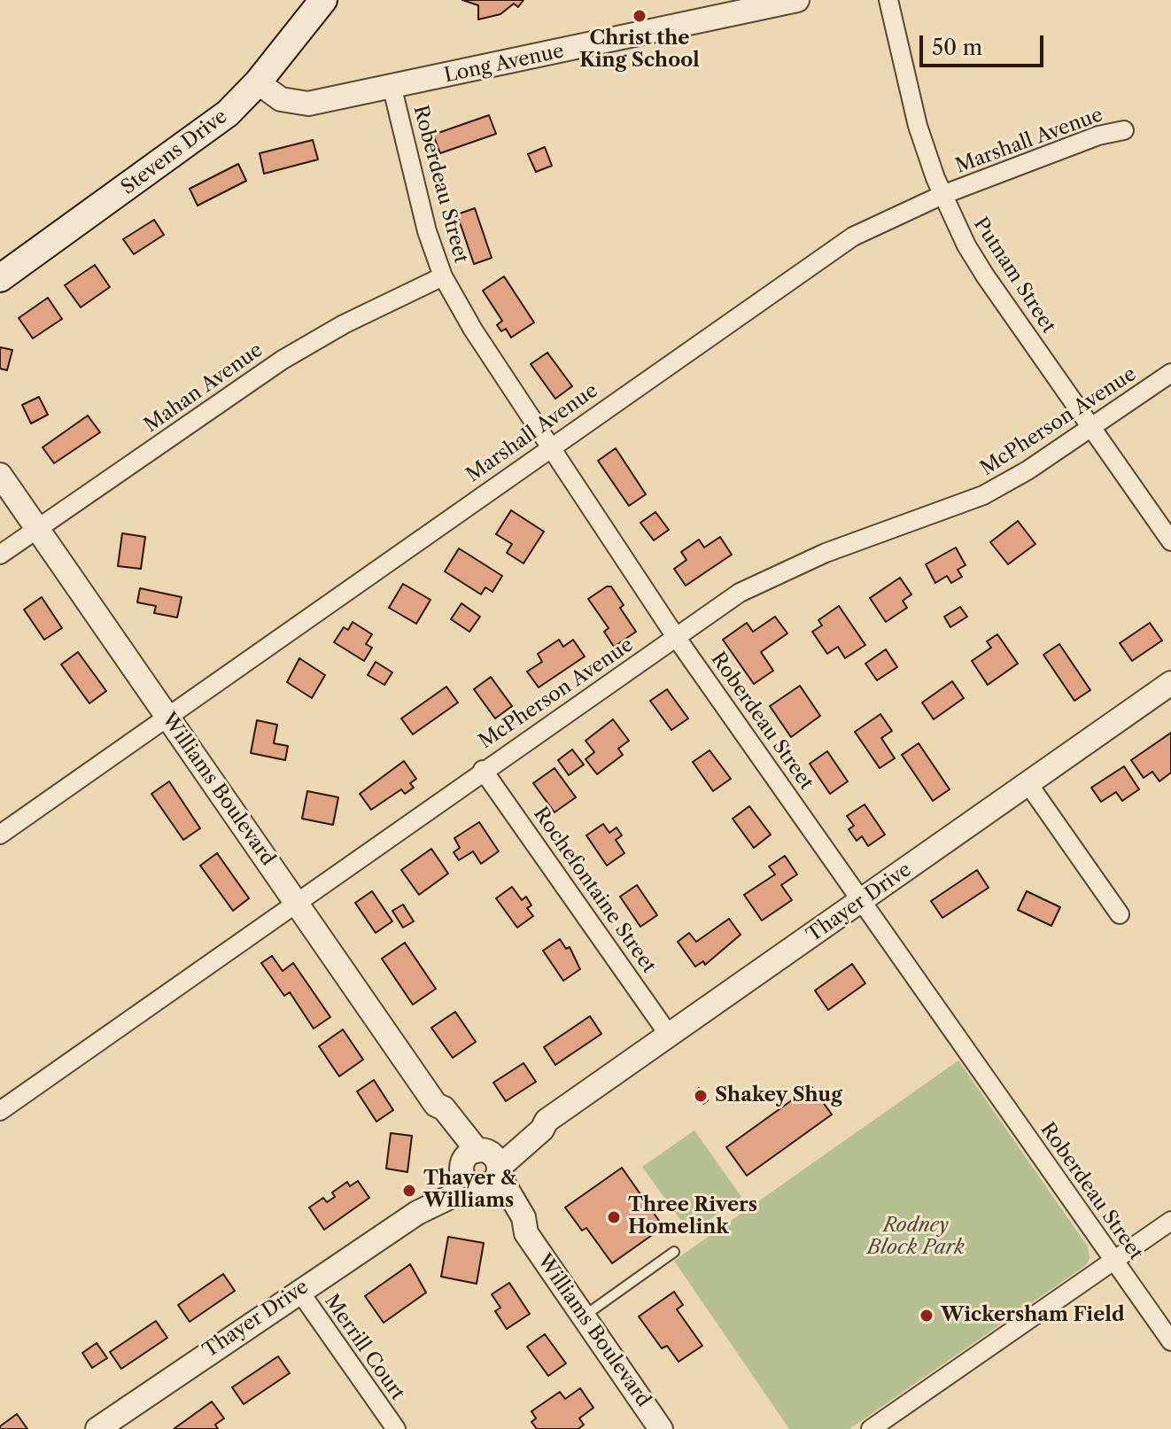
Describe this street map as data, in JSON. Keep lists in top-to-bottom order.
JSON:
{
  "streets": {
    "main road": ["Stevens Drive"],
    "street": [
      "Long Avenue",
      "Marshall Avenue",
      "Roberdeau Street",
      "Putnam Street",
      "Mahan Avenue",
      "McPherson Avenue",
      "Williams Boulevard",
      "Rochefontaine Street",
      "Thayer Drive",
      "Merrill Court"
    ]
  },
  "crossings": [
    ["Long Avenue", "Stevens Drive"],
    ["Long Avenue", "Roberdeau Street"],
    ["Marshall Avenue", "Roberdeau Street"],
    ["Marshall Avenue", "Putnam Street"],
    ["Marshall Avenue", "Williams Boulevard"],
    ["Roberdeau Street", "Mahan Avenue"],
    ["Roberdeau Street", "McPherson Avenue"],
    ["Roberdeau Street", "Thayer Drive"],
    ["Putnam Street", "McPherson Avenue"],
    ["Mahan Avenue", "Williams Boulevard"],
    ["McPherson Avenue", "Williams Boulevard"],
    ["McPherson Avenue", "Rochefontaine Street"],
    ["Williams Boulevard", "Thayer Drive"],
    ["Rochefontaine Street", "Thayer Drive"],
    ["Thayer Drive", "Merrill Court"]
  ],
  "parks": ["Rodney Block Park"],
  "places": [
    "Christ the King School",
    "Shakey Shug",
    "Thayer & Williams",
    "Three Rivers Homelink",
    "Wickersham Field"
  ],
  "scale_bar": "50 m"
}
